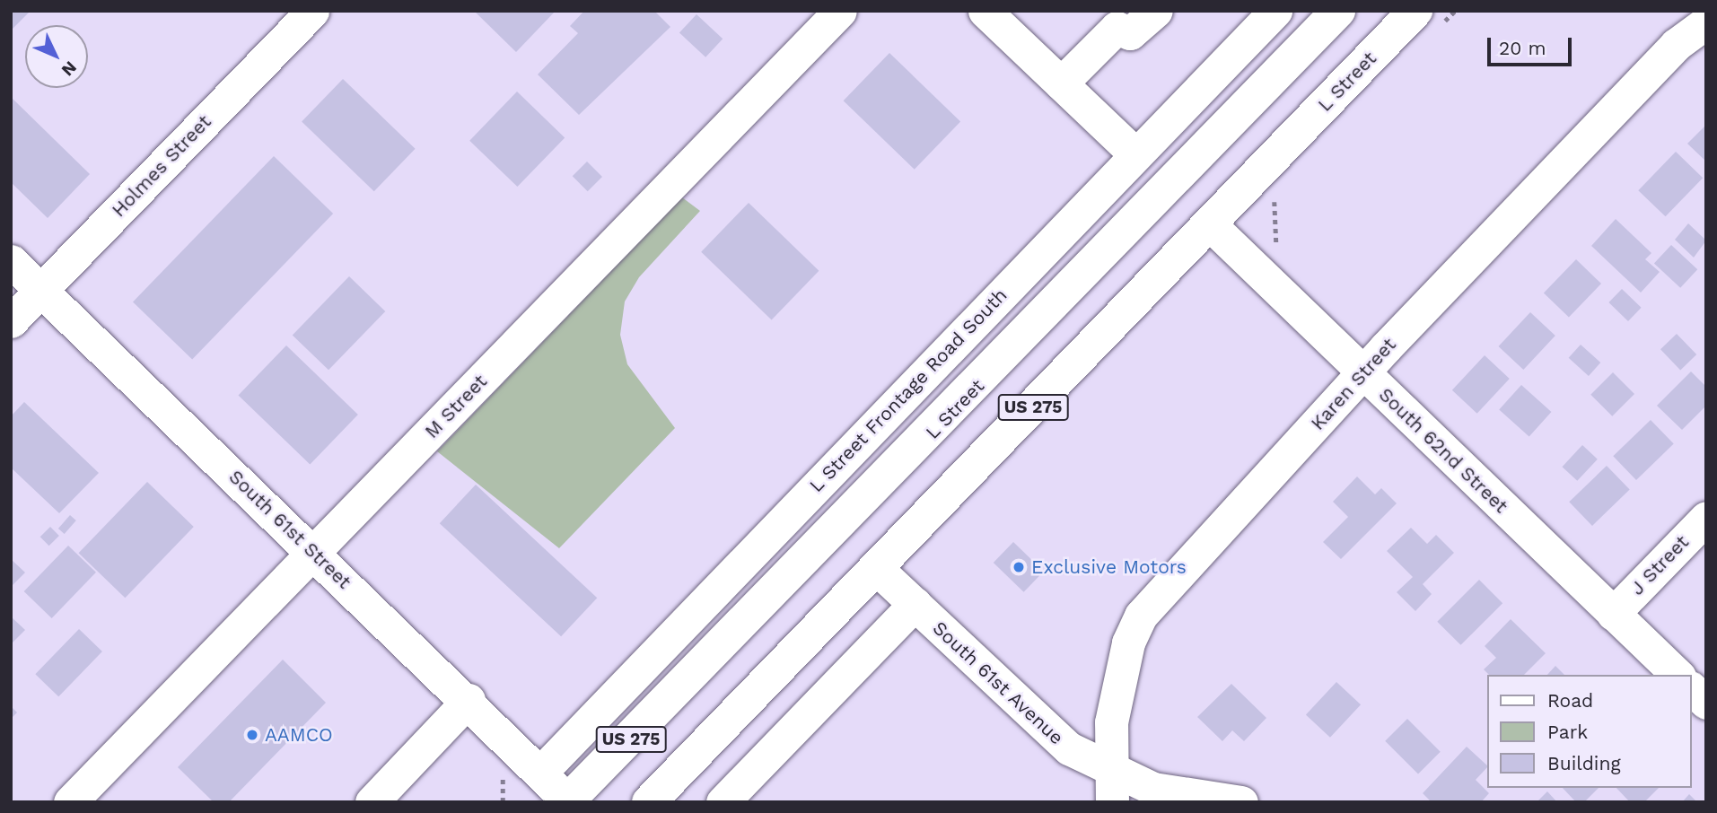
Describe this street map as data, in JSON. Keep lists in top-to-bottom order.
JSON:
{
  "streets": {
    "main road": ["L Street", "US 275"],
    "street": [
      "Holmes Street",
      "Karen Street",
      "L Street Frontage Road South",
      "M Street",
      "South 62nd Street",
      "South 61st Street",
      "J Street",
      "South 61st Avenue"
    ]
  },
  "crossings": [
    ["L Street", "South 62nd Street"],
    ["L Street", "South 61st Street"],
    ["L Street", "South 61st Avenue"],
    ["Holmes Street", "South 61st Street"],
    ["Karen Street", "South 62nd Street"],
    ["Karen Street", "South 61st Avenue"],
    ["L Street Frontage Road South", "South 61st Street"],
    ["M Street", "South 61st Street"],
    ["South 62nd Street", "J Street"]
  ],
  "places": ["Exclusive Motors", "AAMCO"],
  "legend": ["Road", "Park", "Building"],
  "scale_bar": "20 m",
  "north": "bottom right"
}
